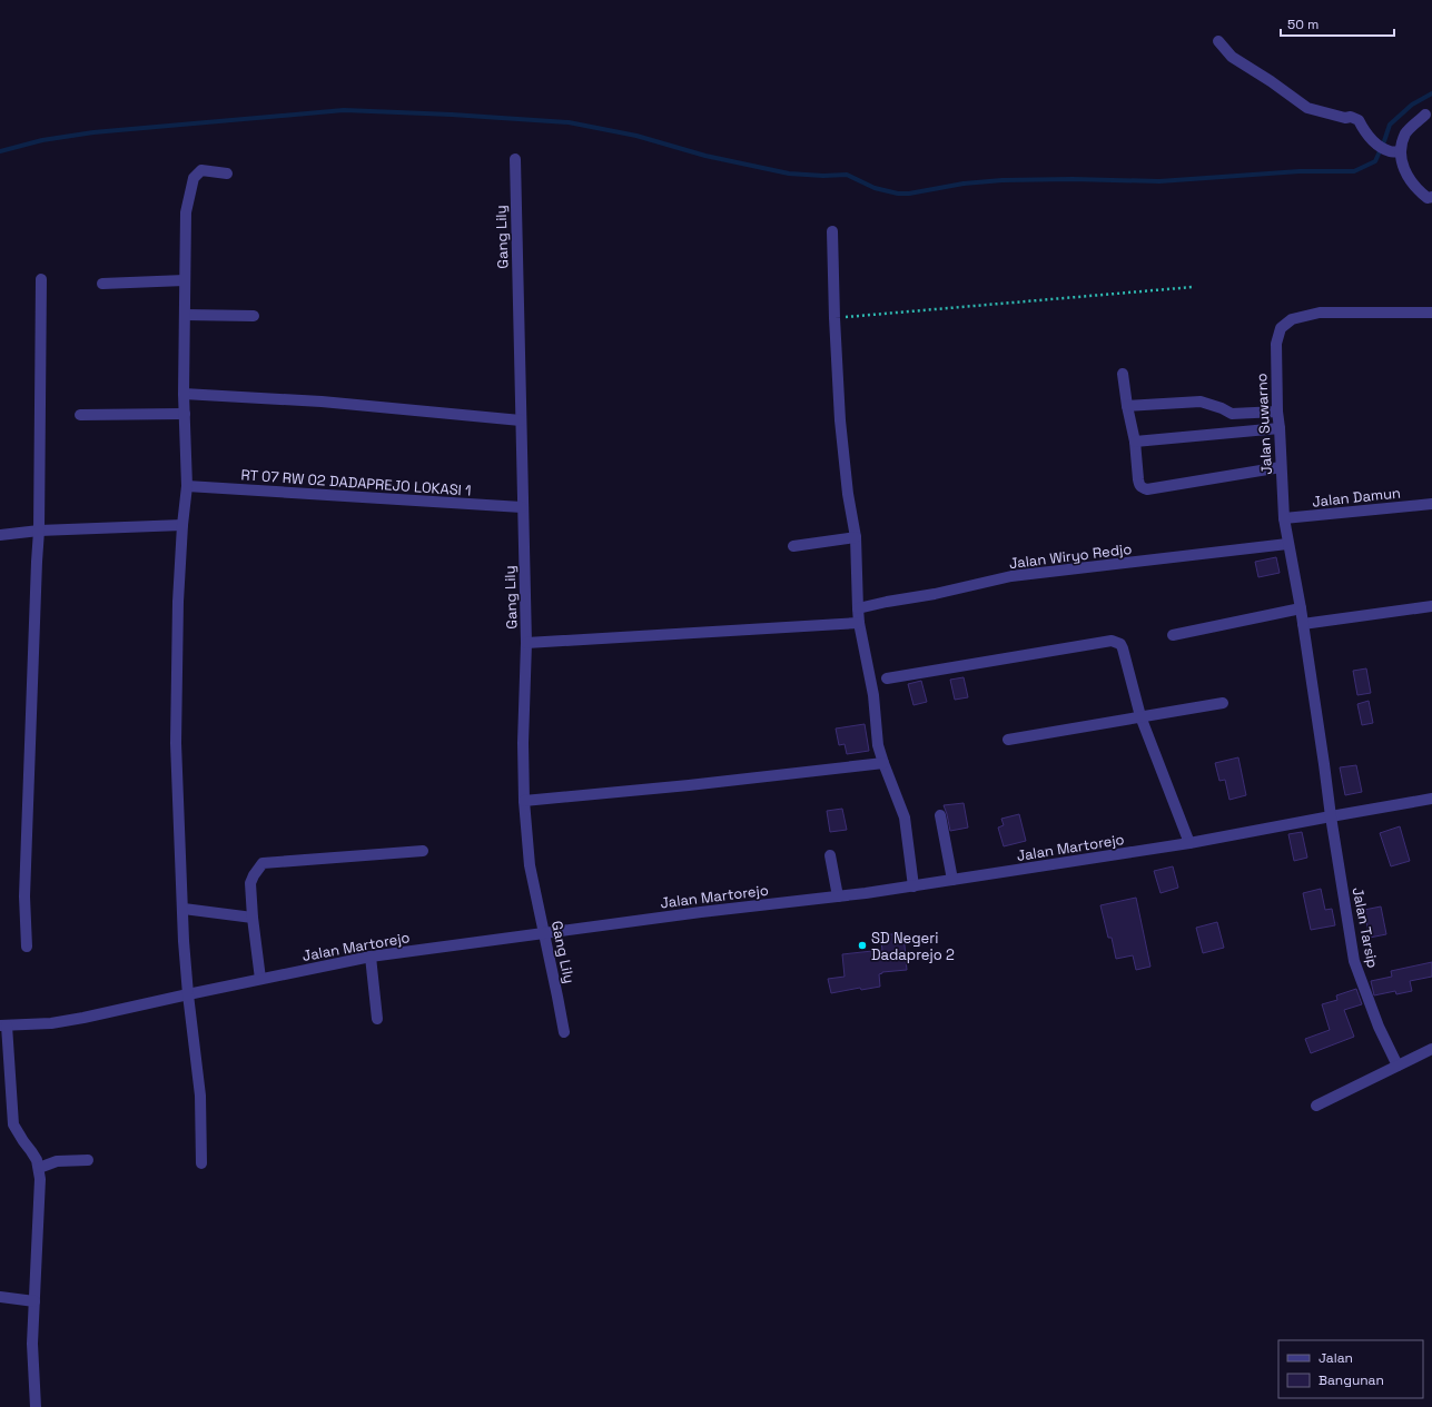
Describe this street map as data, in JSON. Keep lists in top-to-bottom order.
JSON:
{
  "streets": {
    "street": [
      "Gang Lily",
      "Jalan Suwarno",
      "RT 07 RW 02 DADAPREJO LOKASI 1",
      "Jalan Damun",
      "Jalan Wiryo Redjo",
      "Jalan Martorejo",
      "Jalan Tarsip"
    ]
  },
  "crossings": [
    ["Gang Lily", "RT 07 RW 02 DADAPREJO LOKASI 1"],
    ["Gang Lily", "Jalan Martorejo"],
    ["Jalan Suwarno", "Jalan Damun"],
    ["Jalan Suwarno", "Jalan Wiryo Redjo"],
    ["Jalan Suwarno", "Jalan Tarsip"],
    ["Jalan Martorejo", "Jalan Tarsip"]
  ],
  "places": ["SD Negeri Dadaprejo 2"],
  "legend": ["Jalan", "Bangunan"],
  "scale_bar": "50 m"
}
